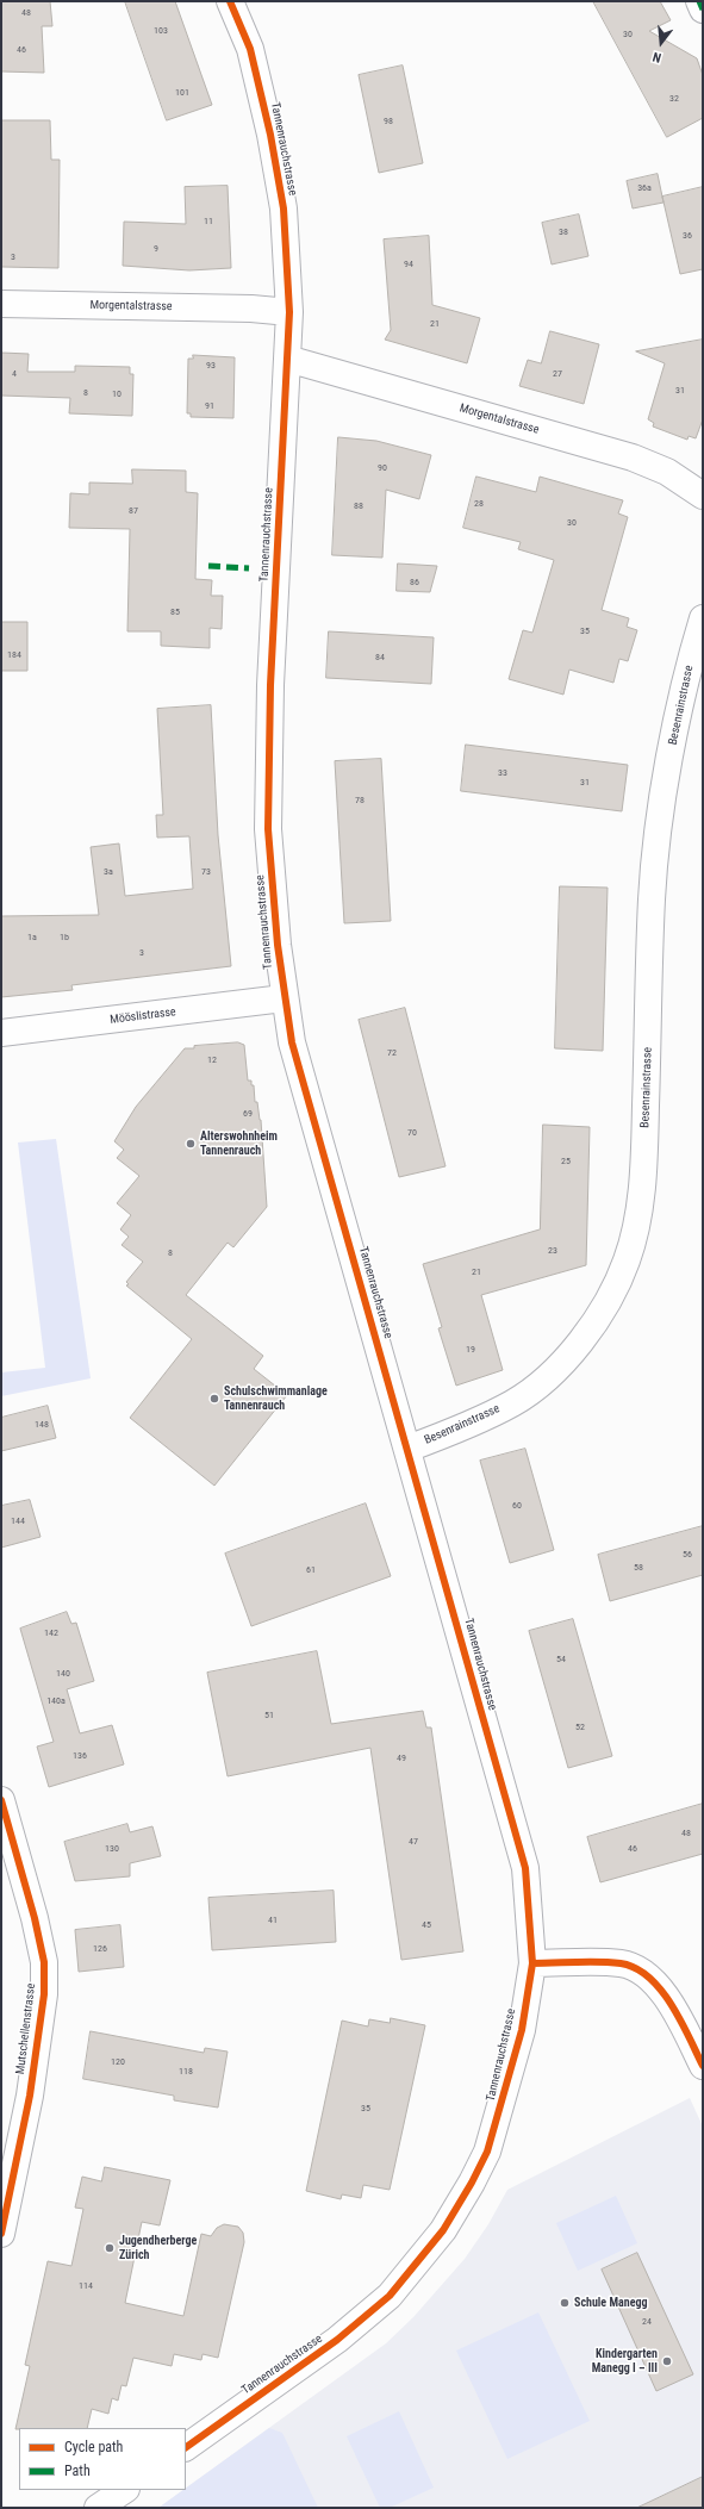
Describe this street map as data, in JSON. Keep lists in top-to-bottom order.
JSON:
{
  "streets": {
    "street": [
      "Tannenrauchstrasse",
      "Morgentalstrasse",
      "Besenrainstrasse",
      "Mööslistrasse",
      "Mutschellenstrasse"
    ]
  },
  "crossings": [
    ["Tannenrauchstrasse", "Morgentalstrasse"],
    ["Tannenrauchstrasse", "Besenrainstrasse"],
    ["Tannenrauchstrasse", "Mööslistrasse"]
  ],
  "places": [
    "Alterswohnheim Tannenrauch",
    "Schulschwimmanlage Tannenrauch",
    "Jugendherberge Zürich",
    "Schule Manegg",
    "Kindergarten Manegg I – III"
  ],
  "house_numbers": [
    "48",
    "103",
    "30",
    "46",
    "101",
    "32",
    "98",
    "36a",
    "11",
    "38",
    "36",
    "9",
    "3",
    "94",
    "21",
    "93",
    "4",
    "27",
    "31",
    "8",
    "10",
    "91",
    "90",
    "28",
    "88",
    "87",
    "30",
    "86",
    "85",
    "35",
    "184",
    "84",
    "33",
    "31",
    "78",
    "3a",
    "73",
    "1a",
    "1b",
    "3",
    "72",
    "12",
    "69",
    "70",
    "25",
    "23",
    "8",
    "21",
    "19",
    "148",
    "60",
    "144",
    "56",
    "58",
    "61",
    "142",
    "54",
    "140",
    "140a",
    "51",
    "52",
    "136",
    "49",
    "48",
    "47",
    "130",
    "46",
    "41",
    "45",
    "126",
    "120",
    "118",
    "35",
    "114",
    "24"
  ],
  "legend": ["Cycle path", "Path"],
  "north": "bottom"
}
